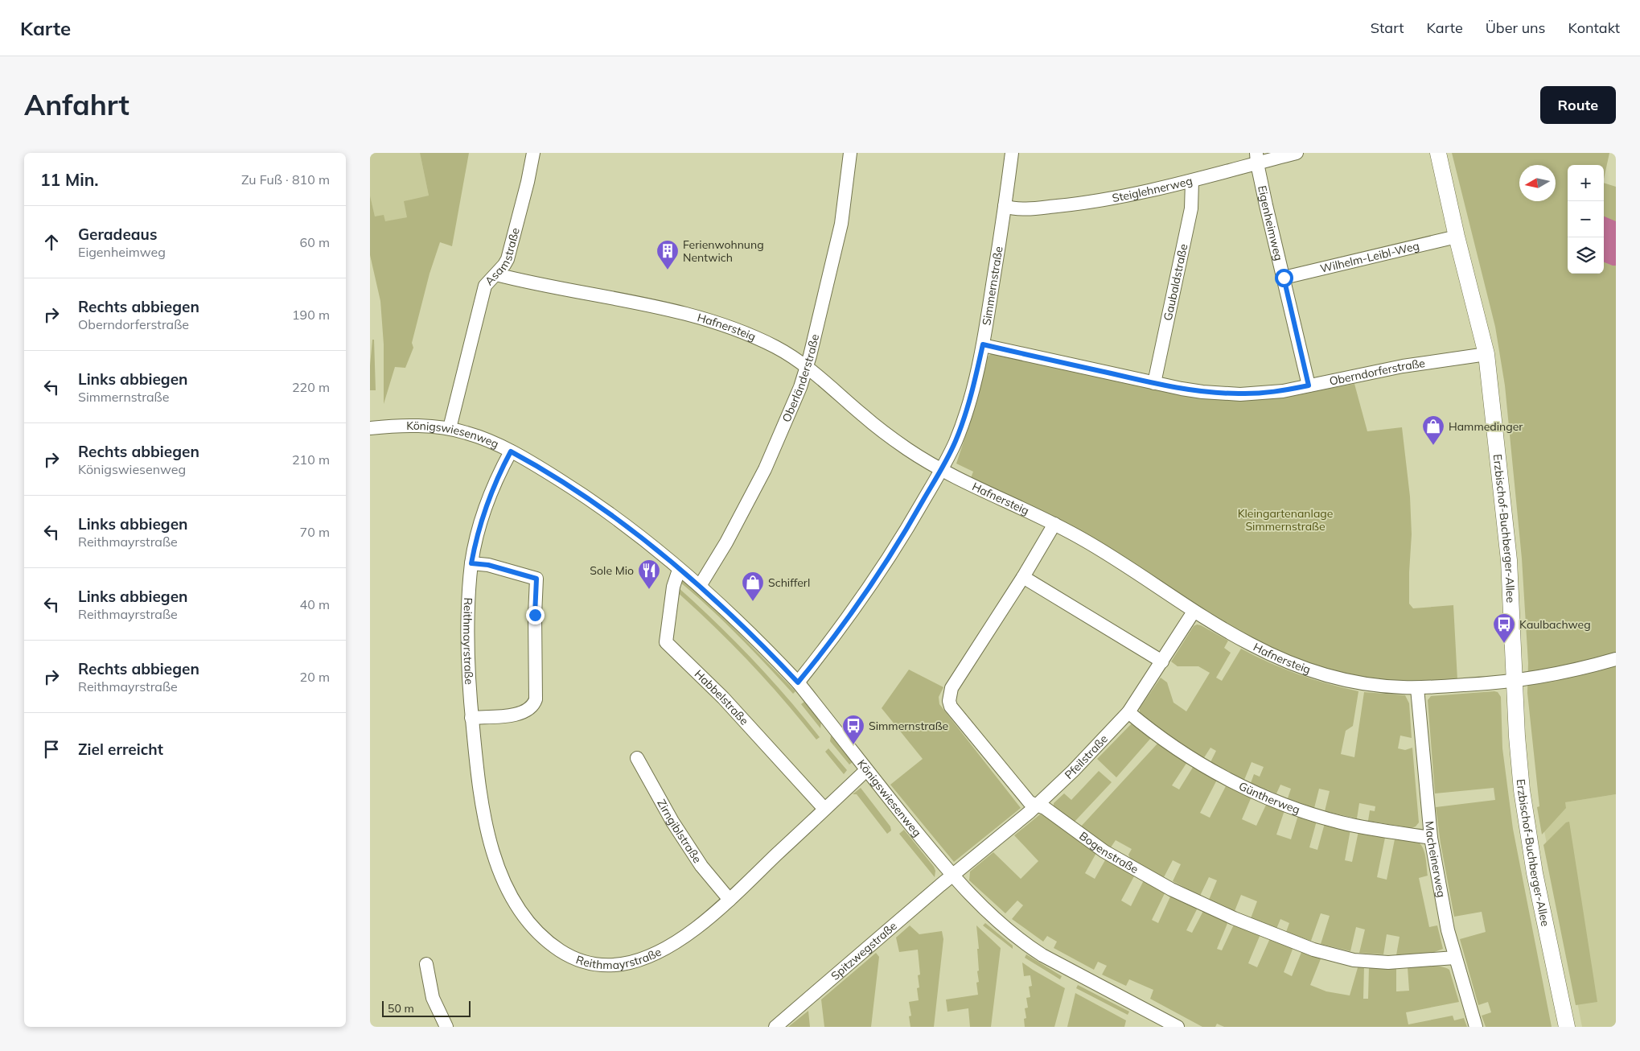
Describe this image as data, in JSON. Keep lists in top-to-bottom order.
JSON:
{
  "streets": {
    "street": [
      "Steiglehnerweg",
      "Eigenheimweg",
      "Asamstraße",
      "Wilhelm-Leibl-Weg",
      "Gaubaldstraße",
      "Simmernstraße",
      "Hafnersteig",
      "Oberndorferstraße",
      "Oberländerstraße",
      "Königswiesenweg",
      "Erzbischof-Buchberger-Allee",
      "Reithmayrstraße",
      "Habbelstraße",
      "Pfeilstraße",
      "Güntherweg",
      "Zirngiblstraße",
      "Bogenstraße",
      "Macheinerweg",
      "Spitzwegstraße"
    ]
  },
  "crossings": [
    ["Steiglehnerweg", "Eigenheimweg"],
    ["Steiglehnerweg", "Gaubaldstraße"],
    ["Steiglehnerweg", "Simmernstraße"],
    ["Eigenheimweg", "Wilhelm-Leibl-Weg"],
    ["Eigenheimweg", "Oberndorferstraße"],
    ["Asamstraße", "Hafnersteig"],
    ["Asamstraße", "Königswiesenweg"],
    ["Wilhelm-Leibl-Weg", "Erzbischof-Buchberger-Allee"],
    ["Gaubaldstraße", "Oberndorferstraße"],
    ["Simmernstraße", "Hafnersteig"],
    ["Simmernstraße", "Oberndorferstraße"],
    ["Simmernstraße", "Königswiesenweg"],
    ["Hafnersteig", "Oberländerstraße"],
    ["Hafnersteig", "Erzbischof-Buchberger-Allee"],
    ["Hafnersteig", "Pfeilstraße"],
    ["Hafnersteig", "Bogenstraße"],
    ["Hafnersteig", "Macheinerweg"],
    ["Oberndorferstraße", "Erzbischof-Buchberger-Allee"],
    ["Oberländerstraße", "Königswiesenweg"],
    ["Königswiesenweg", "Reithmayrstraße"],
    ["Königswiesenweg", "Habbelstraße"],
    ["Königswiesenweg", "Pfeilstraße"],
    ["Königswiesenweg", "Spitzwegstraße"],
    ["Reithmayrstraße", "Habbelstraße"],
    ["Reithmayrstraße", "Zirngiblstraße"],
    ["Pfeilstraße", "Güntherweg"],
    ["Pfeilstraße", "Bogenstraße"],
    ["Pfeilstraße", "Spitzwegstraße"],
    ["Güntherweg", "Macheinerweg"],
    ["Bogenstraße", "Macheinerweg"]
  ],
  "parks": ["Kleingartenanlage Simmernstraße"],
  "places": {
    "building": ["Ferienwohnung Nentwich"],
    "shop": ["Hammedinger", "Schifferl"],
    "restaurant": ["Sole Mio"],
    "bus stop": ["Kaulbachweg", "Simmernstraße"]
  },
  "scale_bar": "50 m",
  "north": "left",
  "page": {
    "header": "Karte",
    "nav": [
      "Start",
      "Karte",
      "Über uns",
      "Kontakt"
    ],
    "buttons": "Route",
    "title": "Anfahrt",
    "heading": ["11 Min.", "Zu Fuß · 810 m"],
    "map_buttons": ["+", "−"],
    "list": [
      ["Geradeaus", "Eigenheimweg", "60 m"],
      ["Rechts abbiegen", "Oberndorferstraße", "190 m"],
      ["Links abbiegen", "Simmernstraße", "220 m"],
      ["Rechts abbiegen", "Königswiesenweg", "210 m"],
      ["Links abbiegen", "Reithmayrstraße", "70 m"],
      ["Links abbiegen", "Reithmayrstraße", "40 m"],
      ["Rechts abbiegen", "Reithmayrstraße", "20 m"],
      "Ziel erreicht"
    ],
    "scale": "50 m"
  }
}
